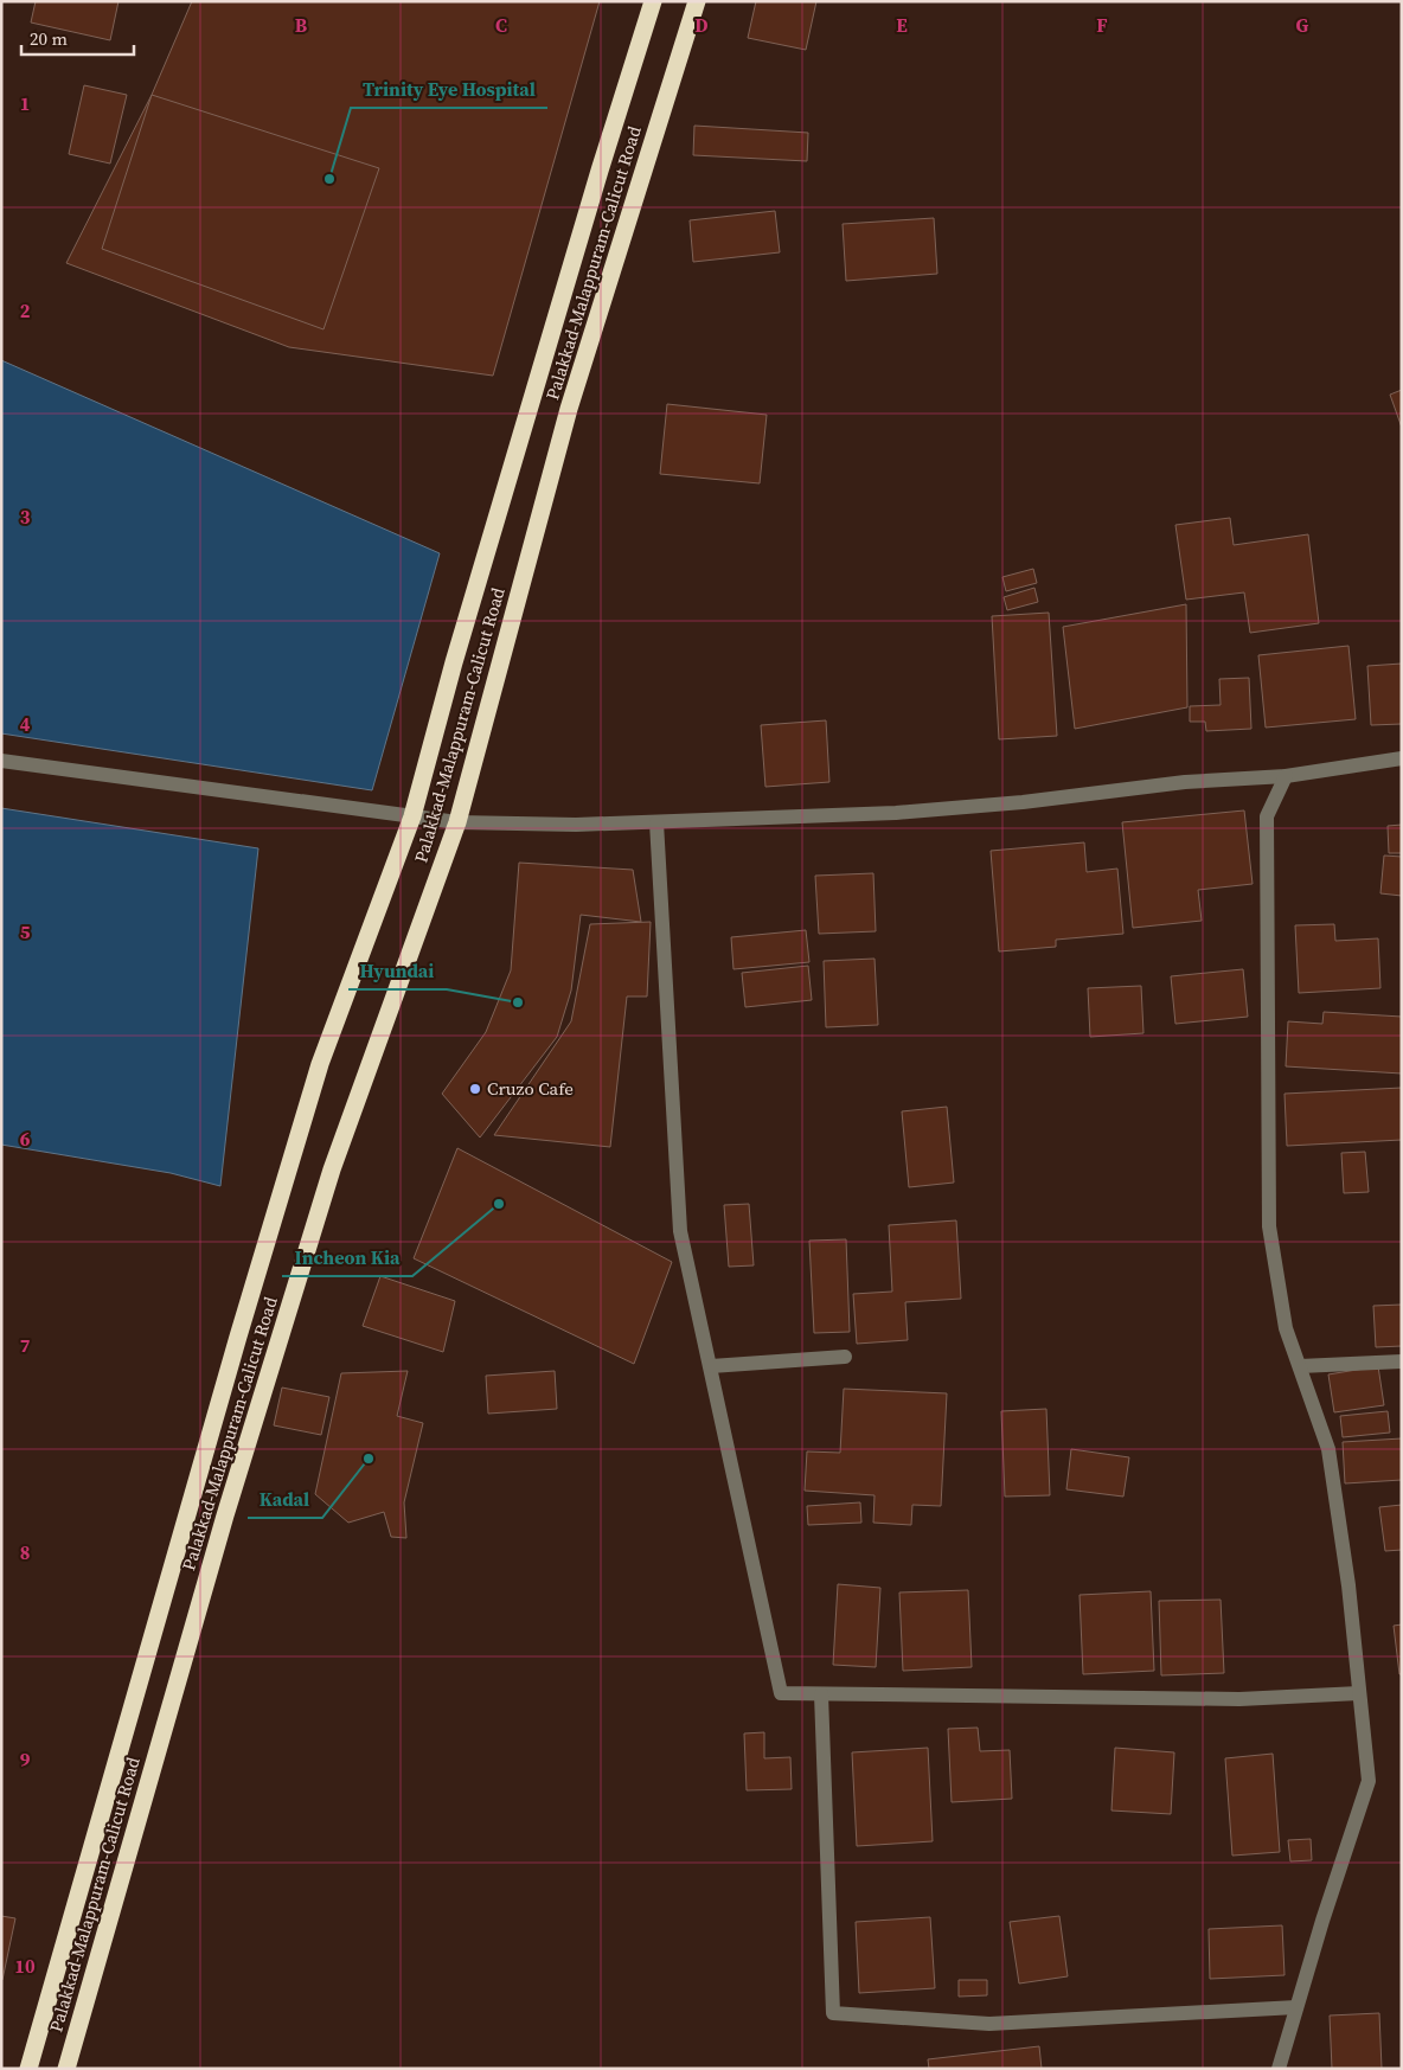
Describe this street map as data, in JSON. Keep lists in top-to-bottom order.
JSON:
{
  "streets": {
    "highway": ["Palakkad-Malappuram-Calicut Road"]
  },
  "places": [
    "Trinity Eye Hospital",
    "Hyundai",
    "Cruzo Cafe",
    "Incheon Kia",
    "Kadal"
  ],
  "scale_bar": "20 m",
  "grid": {
    "columns": [
      "B",
      "C",
      "D",
      "E",
      "F",
      "G"
    ],
    "rows": [
      "1",
      "2",
      "3",
      "4",
      "5",
      "6",
      "7",
      "8",
      "9",
      "10"
    ]
  }
}
